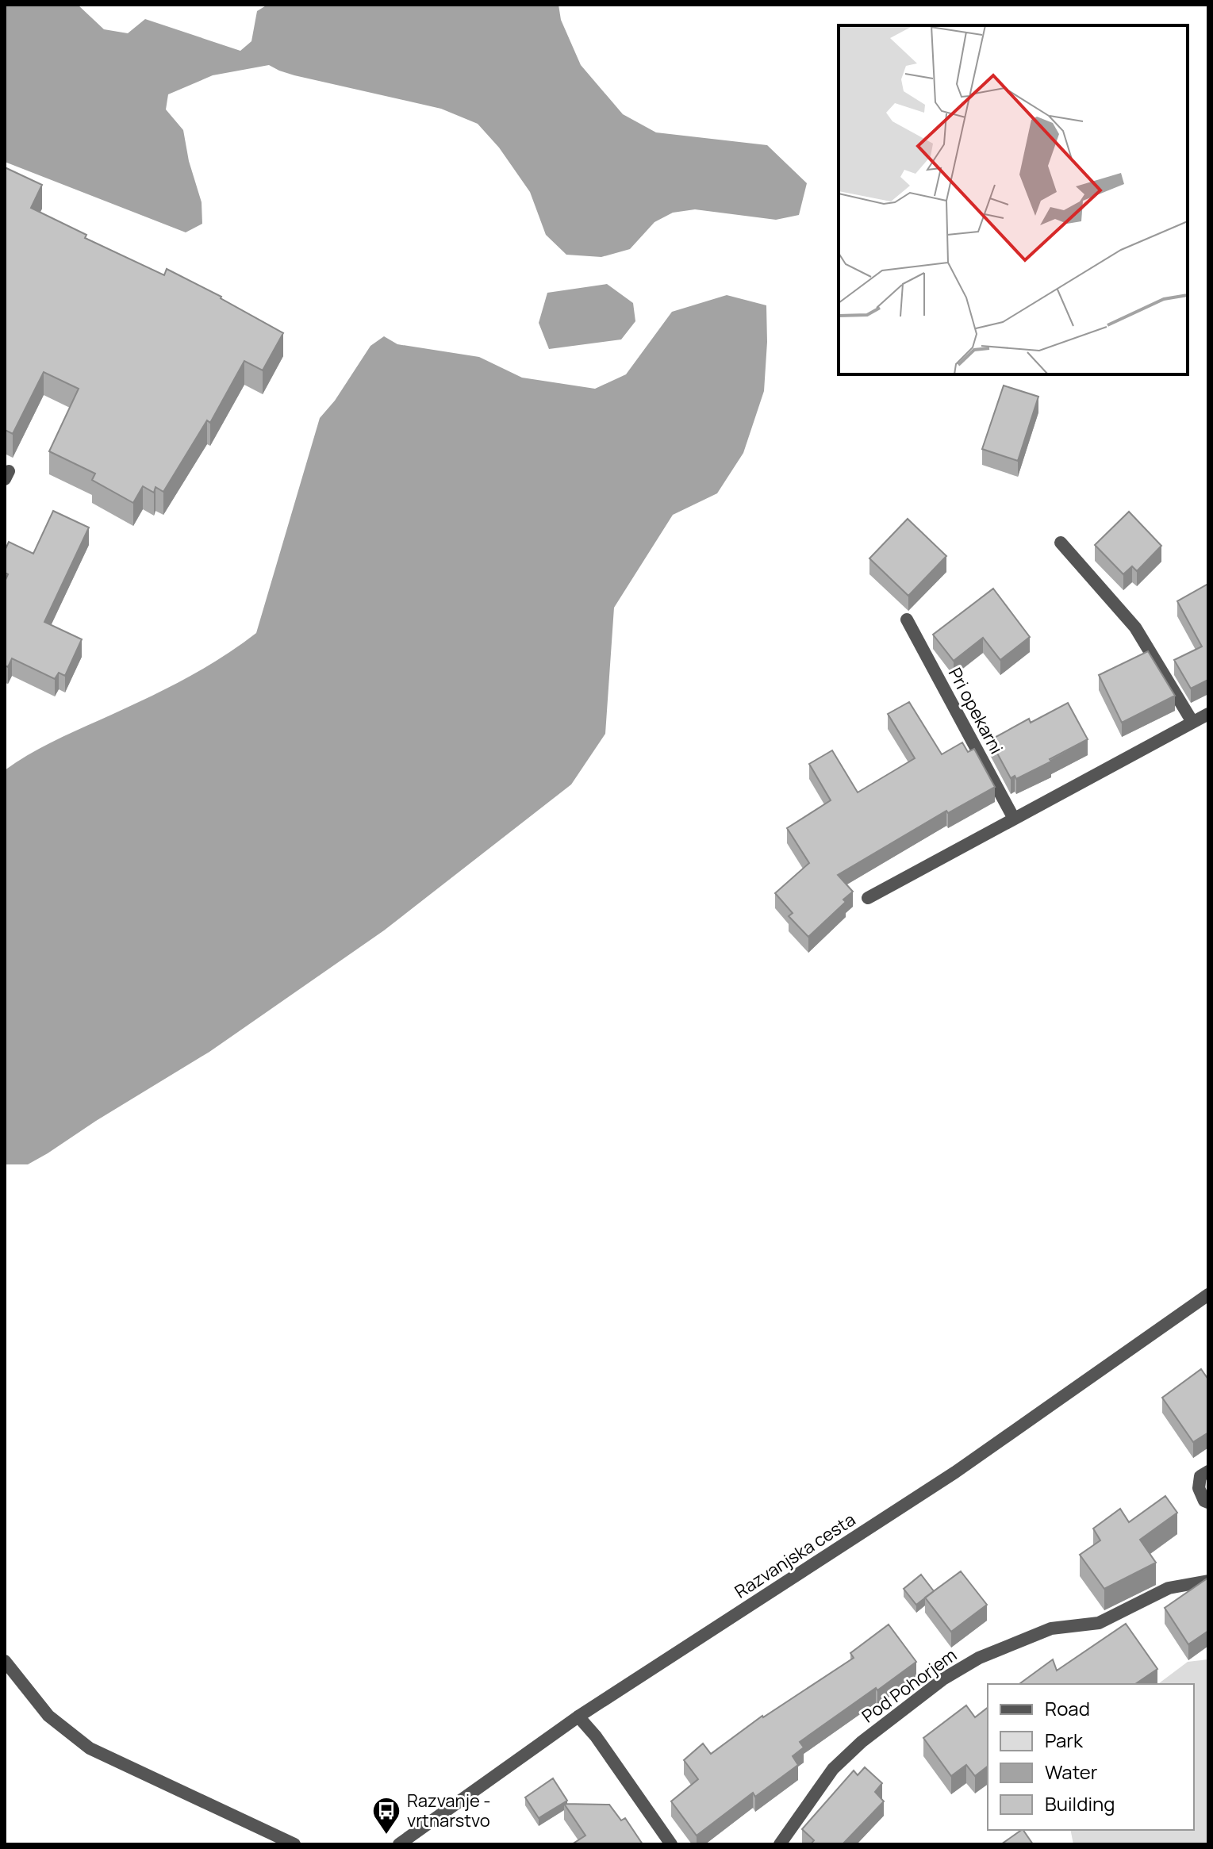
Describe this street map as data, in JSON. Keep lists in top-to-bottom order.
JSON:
{
  "streets": {
    "street": ["Pri opekarni", "Razvanjska cesta", "Pod Pohorjem"]
  },
  "places": {
    "bus stop": ["Razvanje - vrtnarstvo"]
  },
  "legend": [
    "Road",
    "Park",
    "Water",
    "Building"
  ]
}
